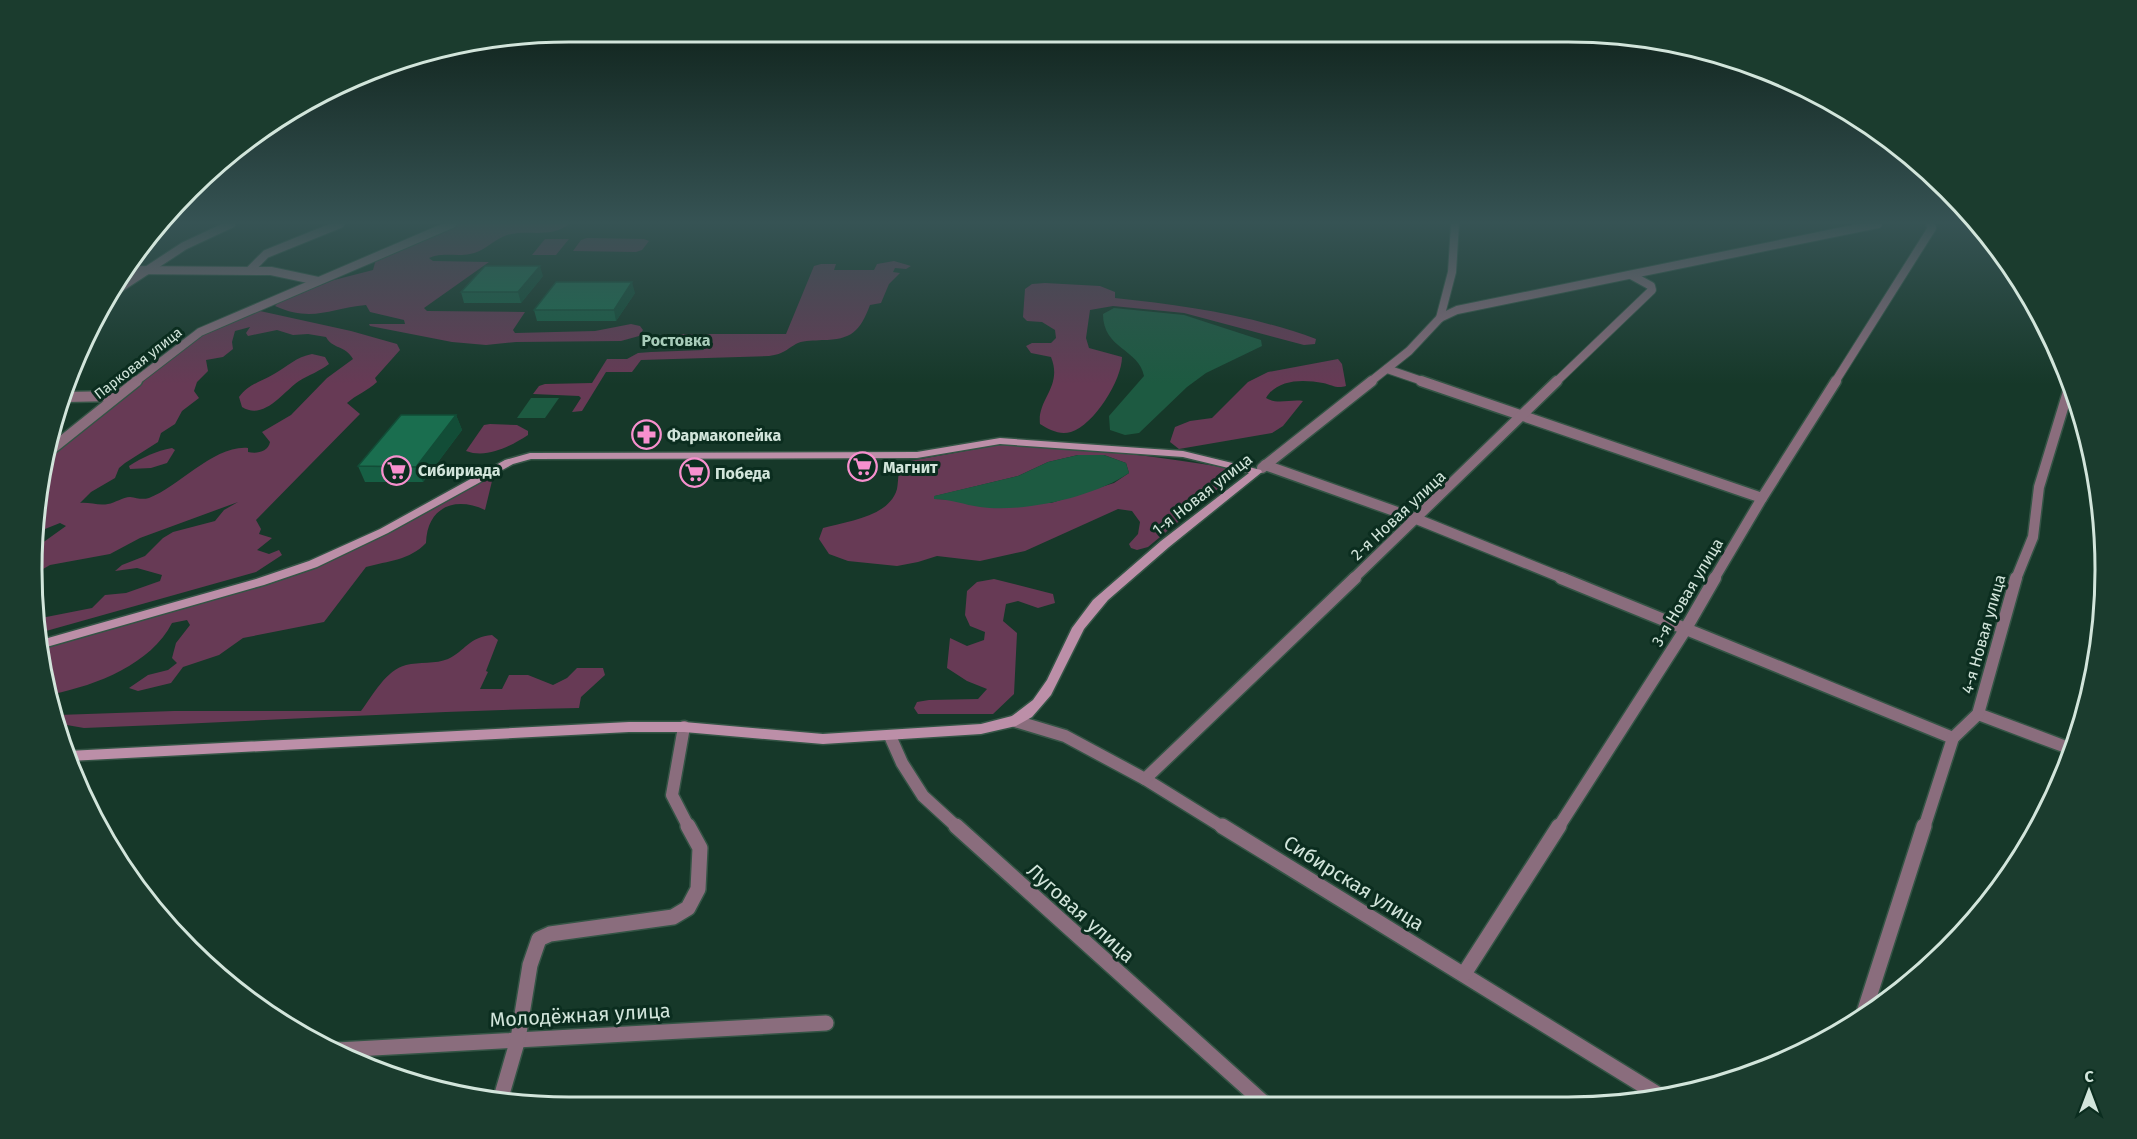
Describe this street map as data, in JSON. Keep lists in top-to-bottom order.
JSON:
{
  "streets": {
    "street": [
      "Парковая улица",
      "1-я Новая улица",
      "2-я Новая улица",
      "3-я Новая улица",
      "4-я Новая улица",
      "Сибирская улица",
      "Луговая улица",
      "Молодёжная улица"
    ]
  },
  "crossings": [
    ["1-я Новая улица", "Сибирская улица"],
    ["2-я Новая улица", "Сибирская улица"],
    ["3-я Новая улица", "Сибирская улица"]
  ],
  "districts": ["Ростовка"],
  "places": {
    "pharmacy": ["Фармакопейка"],
    "supermarket": ["Магнит", "Сибириада", "Победа"]
  },
  "north": "top"
}
